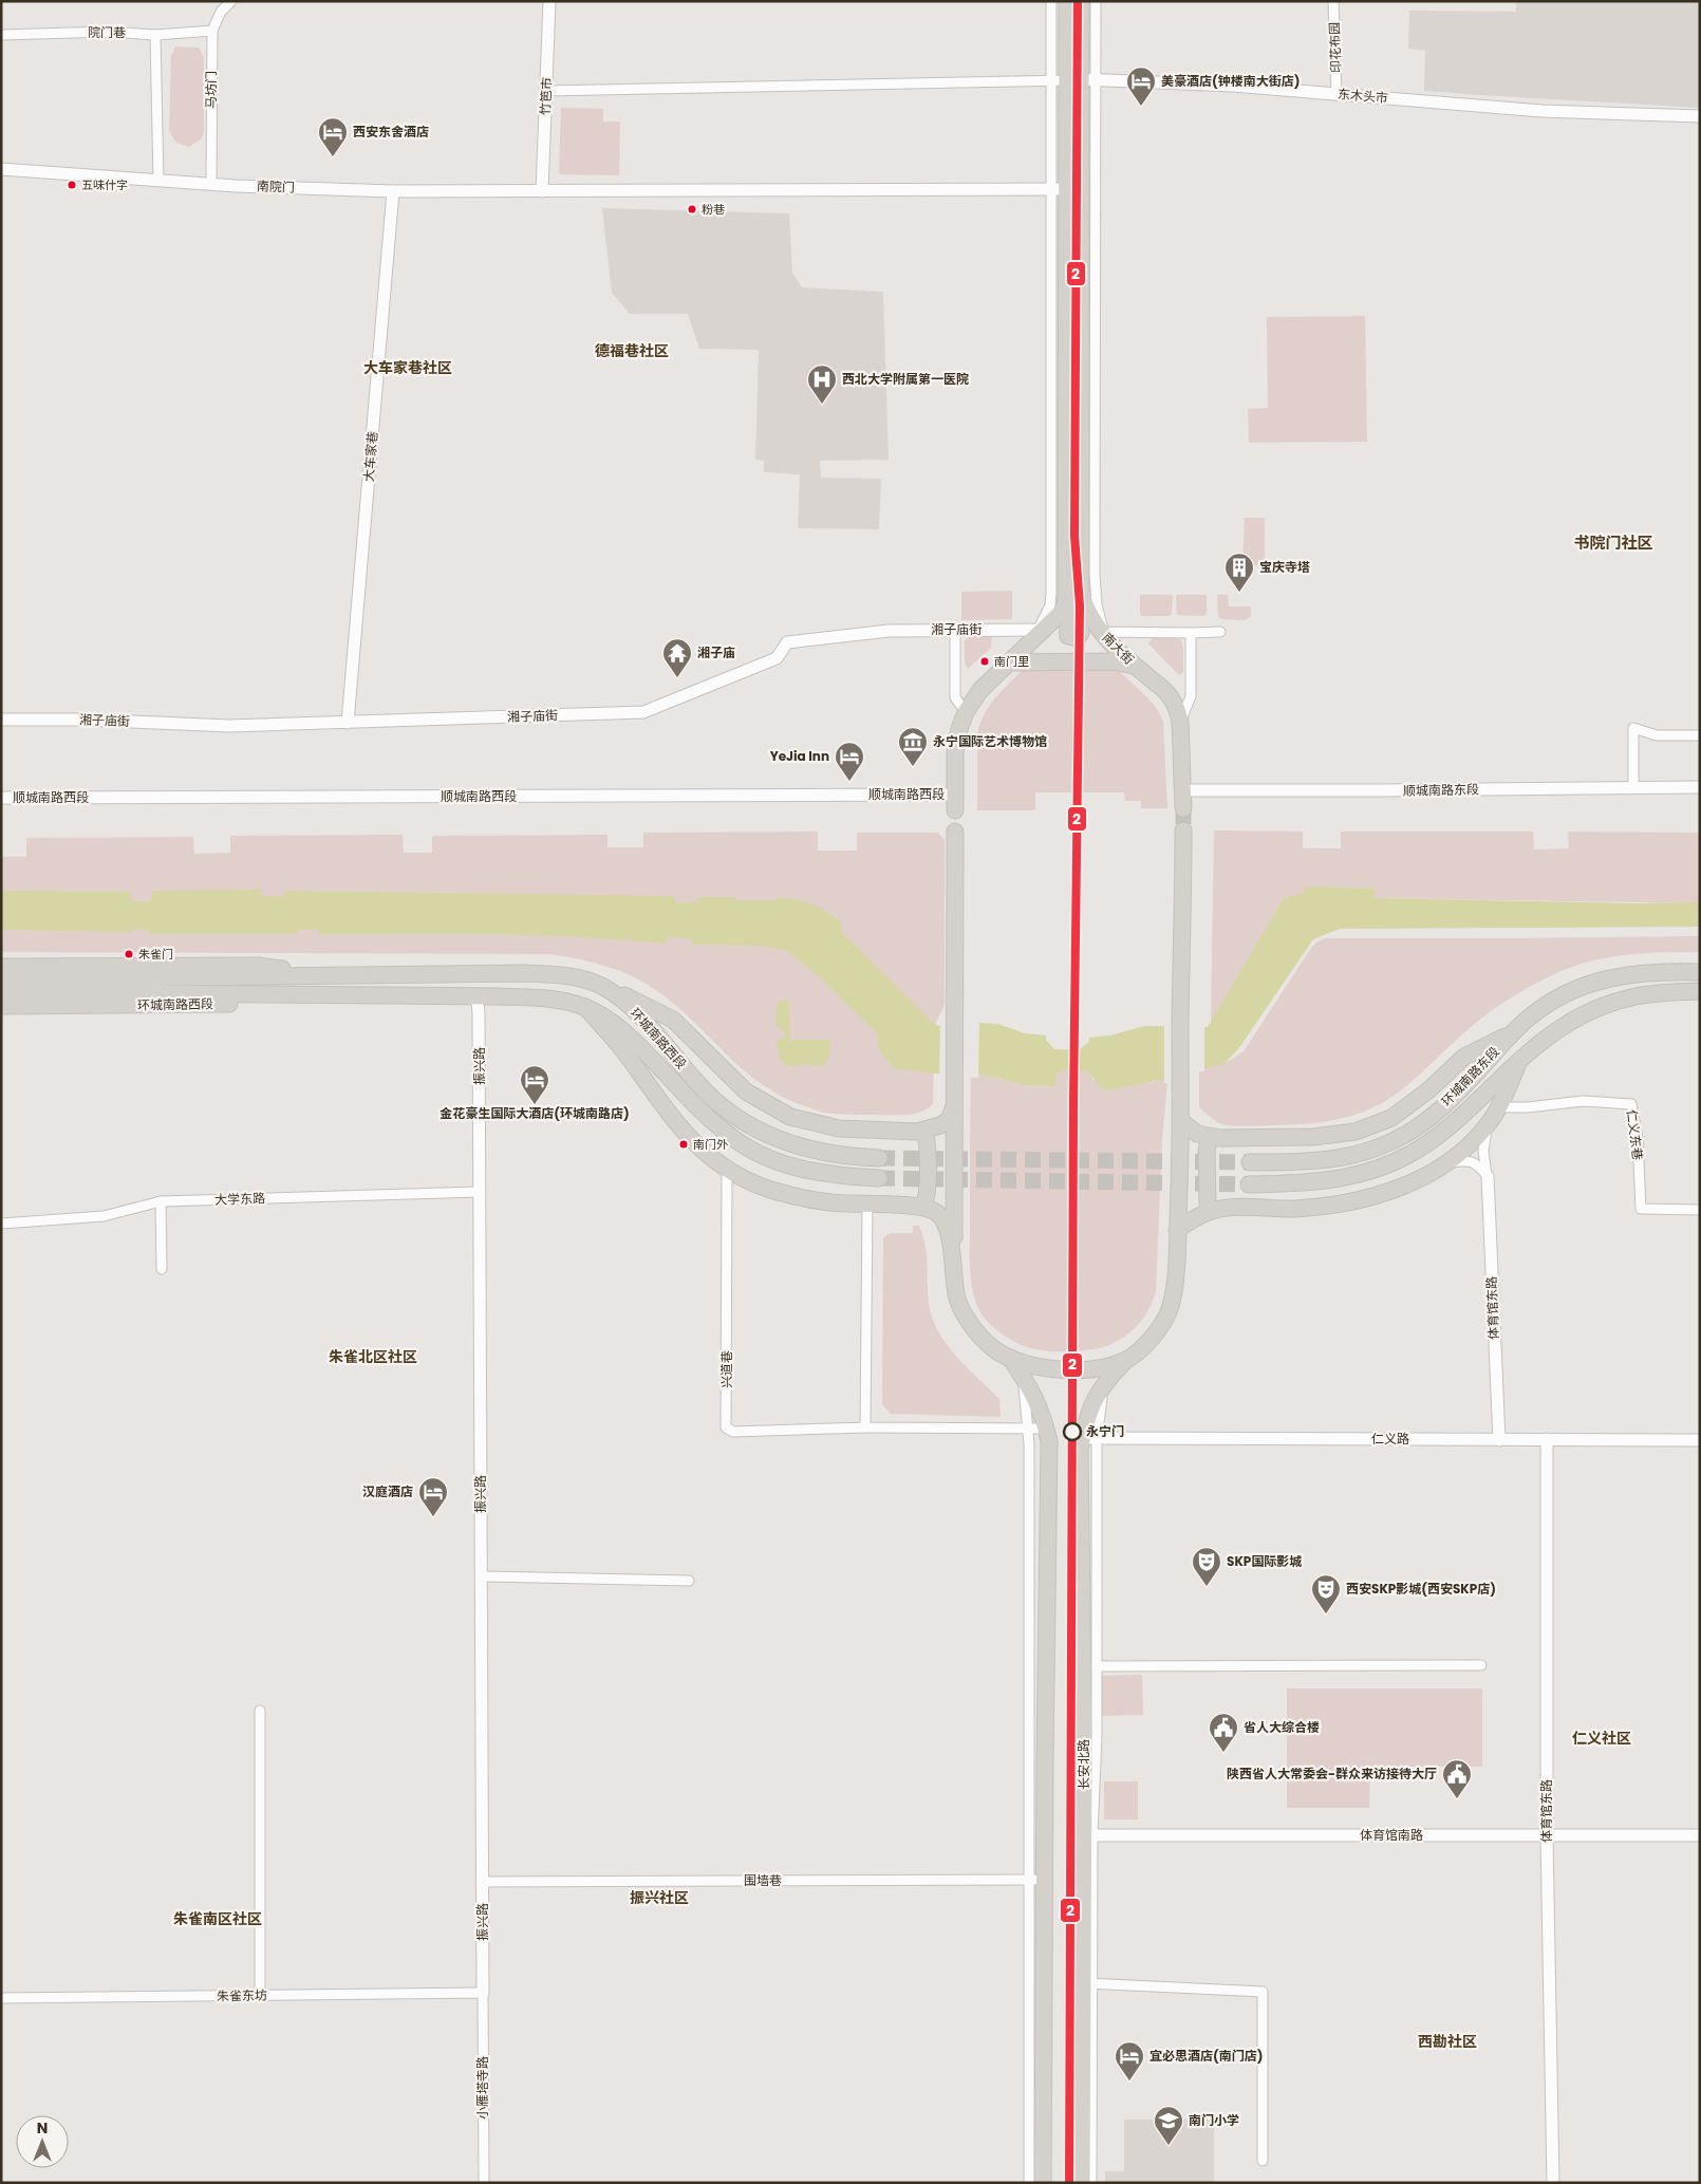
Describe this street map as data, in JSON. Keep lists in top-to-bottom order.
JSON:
{
  "streets": {
    "main road": [
      "南大街",
      "环城南路西段",
      "环城南路东段",
      "长安北路"
    ],
    "street": [
      "院门巷",
      "印花布园",
      "马坊门",
      "竹笆市",
      "东木头市",
      "南院门",
      "大车家巷",
      "湘子庙街",
      "顺城南路东段",
      "顺城南路西段",
      "振兴路",
      "仁义东巷",
      "大学东路",
      "体育馆东路",
      "兴道巷",
      "仁义路",
      "体育馆南路",
      "围墙巷",
      "朱雀东坊",
      "小雁塔寺路"
    ]
  },
  "crossings": [
    ["院门巷", "马坊门"],
    ["印花布园", "东木头市"],
    ["马坊门", "南院门"],
    ["东木头市", "南大街"],
    ["南院门", "大车家巷"],
    ["大车家巷", "湘子庙街"],
    ["湘子庙街", "南大街"],
    ["南大街", "顺城南路东段"],
    ["南大街", "顺城南路西段"],
    ["环城南路西段", "振兴路"],
    ["振兴路", "大学东路"],
    ["振兴路", "围墙巷"],
    ["振兴路", "朱雀东坊"],
    ["振兴路", "小雁塔寺路"],
    ["体育馆东路", "仁义路"],
    ["体育馆东路", "体育馆南路"],
    ["仁义路", "长安北路"],
    ["长安北路", "体育馆南路"],
    ["朱雀东坊", "小雁塔寺路"]
  ],
  "districts": [
    "德福巷社区",
    "大车家巷社区",
    "书院门社区",
    "朱雀北区社区",
    "仁义社区",
    "振兴社区",
    "朱雀南区社区",
    "西勘社区"
  ],
  "places": {
    "hotel": [
      "美豪酒店(钟楼南大街店)",
      "西安东舍酒店",
      "YeJia Inn",
      "金花豪生国际大酒店(环城南路店)",
      "汉庭酒店",
      "宜必思酒店(南门店)"
    ],
    "other": [
      "五味什字",
      "粉巷",
      "南门里",
      "朱雀门",
      "南门外",
      "永宁门"
    ],
    "hospital": ["西北大学附属第一医院"],
    "building": ["宝庆寺塔"],
    "temple": ["湘子庙"],
    "museum": ["永宁国际艺术博物馆"],
    "theatre": ["SKP国际影城", "西安SKP影城(西安SKP店)"],
    "public building": ["省人大综合楼", "陕西省人大常委会-群众来访接待大厅"],
    "school or university": ["南门小学"]
  },
  "lines": ["transit line 2"],
  "north": "top"
}
